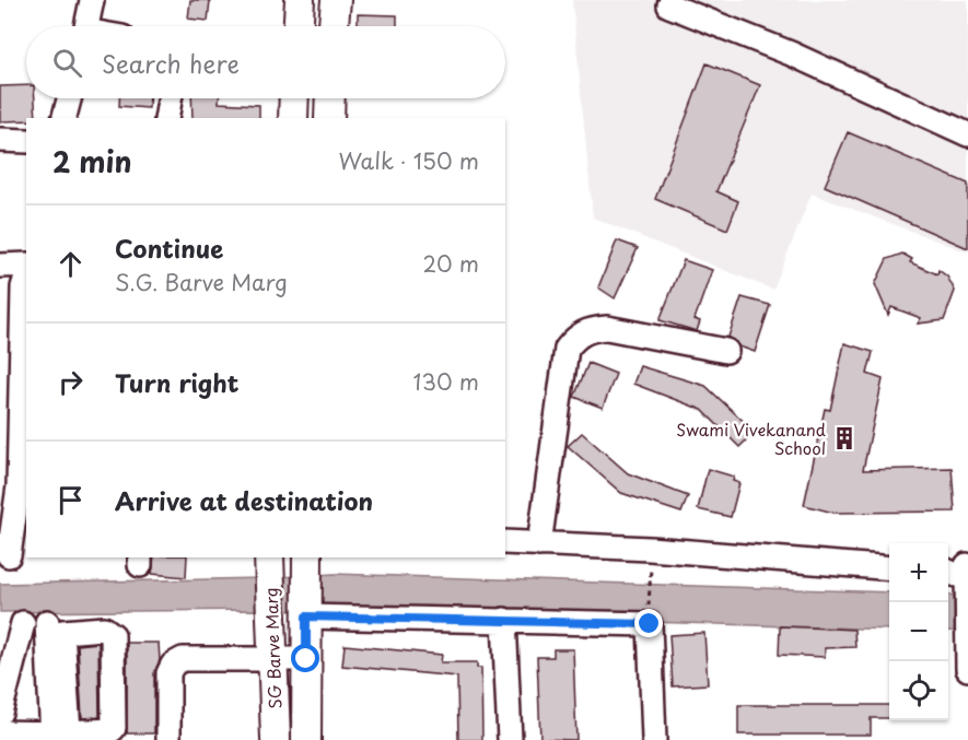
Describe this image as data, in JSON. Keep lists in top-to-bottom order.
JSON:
{
  "streets": {
    "main road": ["SG Barve Marg"]
  },
  "places": {
    "building": ["Swami Vivekanand School"]
  },
  "page": {
    "search": "Search here",
    "heading": ["2 min", "Walk · 150 m"],
    "list": [
      ["Continue", "S.G. Barve Marg", "20 m"],
      ["Turn right", "130 m"],
      "Arrive at destination"
    ],
    "map_buttons": ["+", "−"]
  }
}
